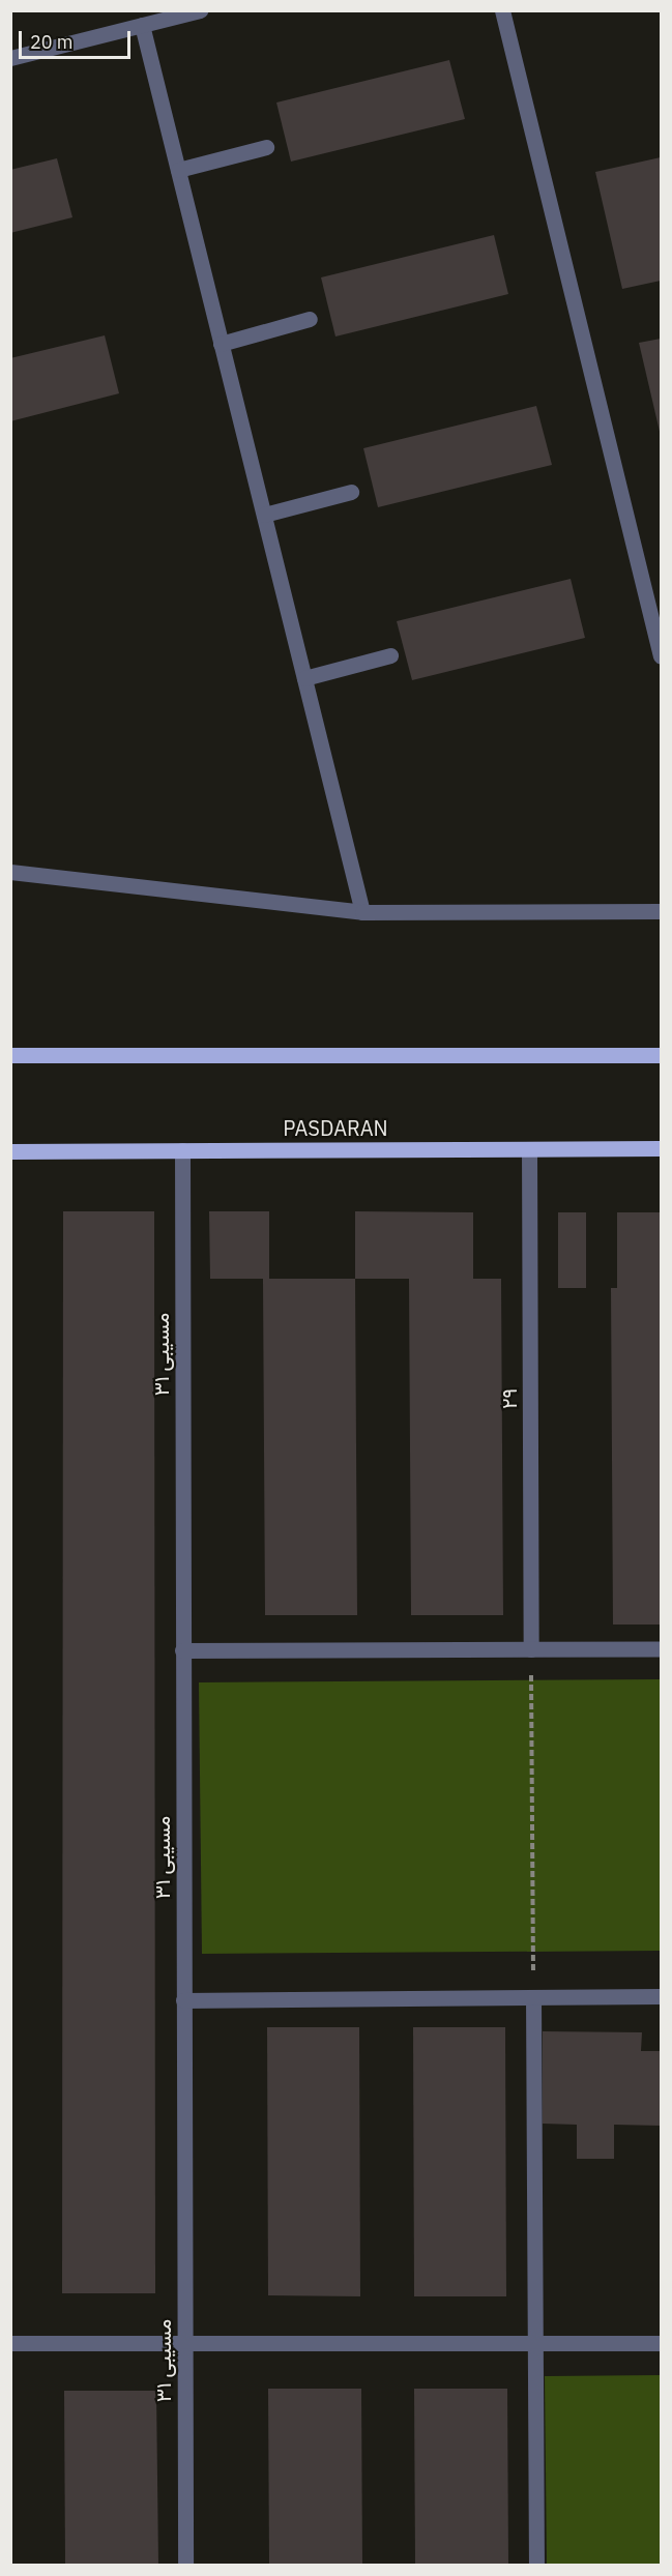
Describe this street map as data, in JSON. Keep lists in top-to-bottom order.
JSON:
{
  "streets": {
    "main road": ["PASDARAN"],
    "street": ["۳۱ مسیبی", "۲۹"]
  },
  "crossings": [
    ["PASDARAN", "۳۱ مسیبی"],
    ["PASDARAN", "۲۹"]
  ],
  "scale_bar": "20 m"
}
